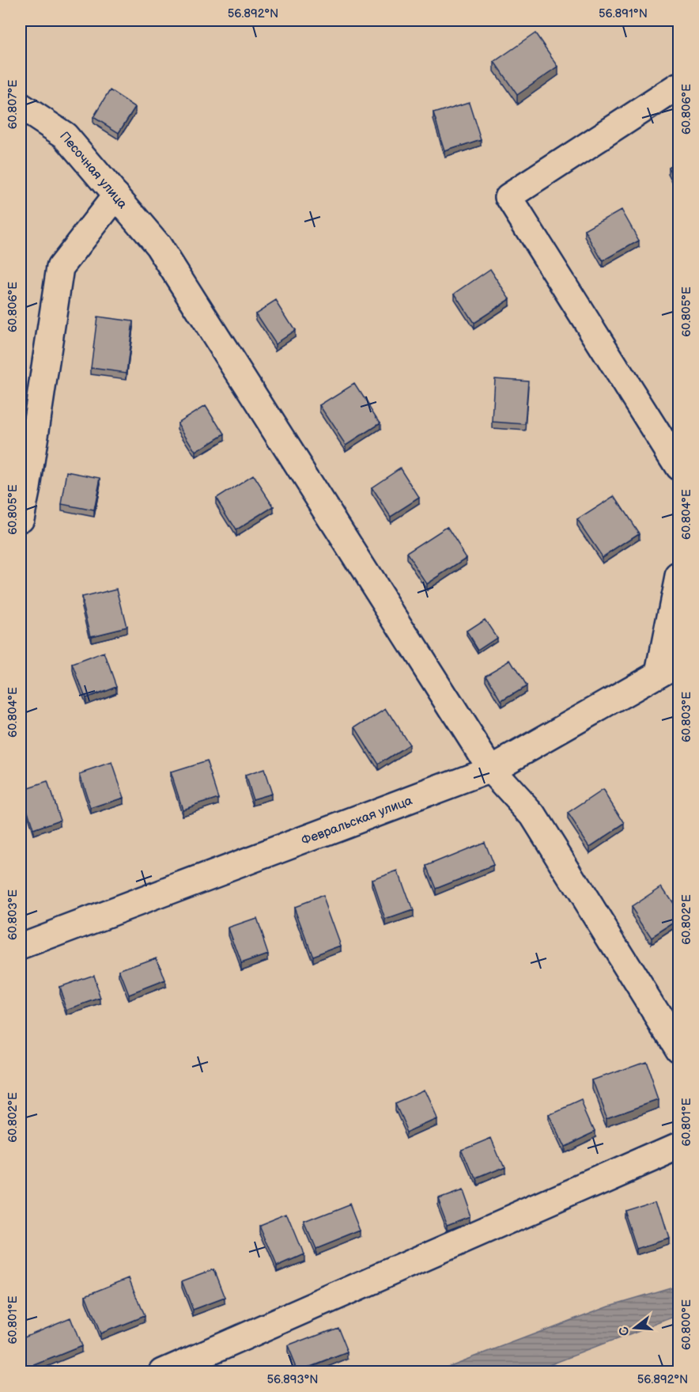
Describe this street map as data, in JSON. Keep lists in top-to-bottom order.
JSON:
{
  "streets": {
    "street": ["Песочная улица", "Февральская улица"]
  },
  "crossings": [
    ["Песочная улица", "Февральская улица"]
  ],
  "north": "left",
  "coordinates": [
    "56.892°N",
    "56.891°N",
    "60.807°E",
    "60.806°E",
    "60.805°E",
    "60.804°E",
    "60.803°E",
    "60.802°E",
    "60.801°E",
    "60.800°E",
    "56.893°N"
  ]
}
